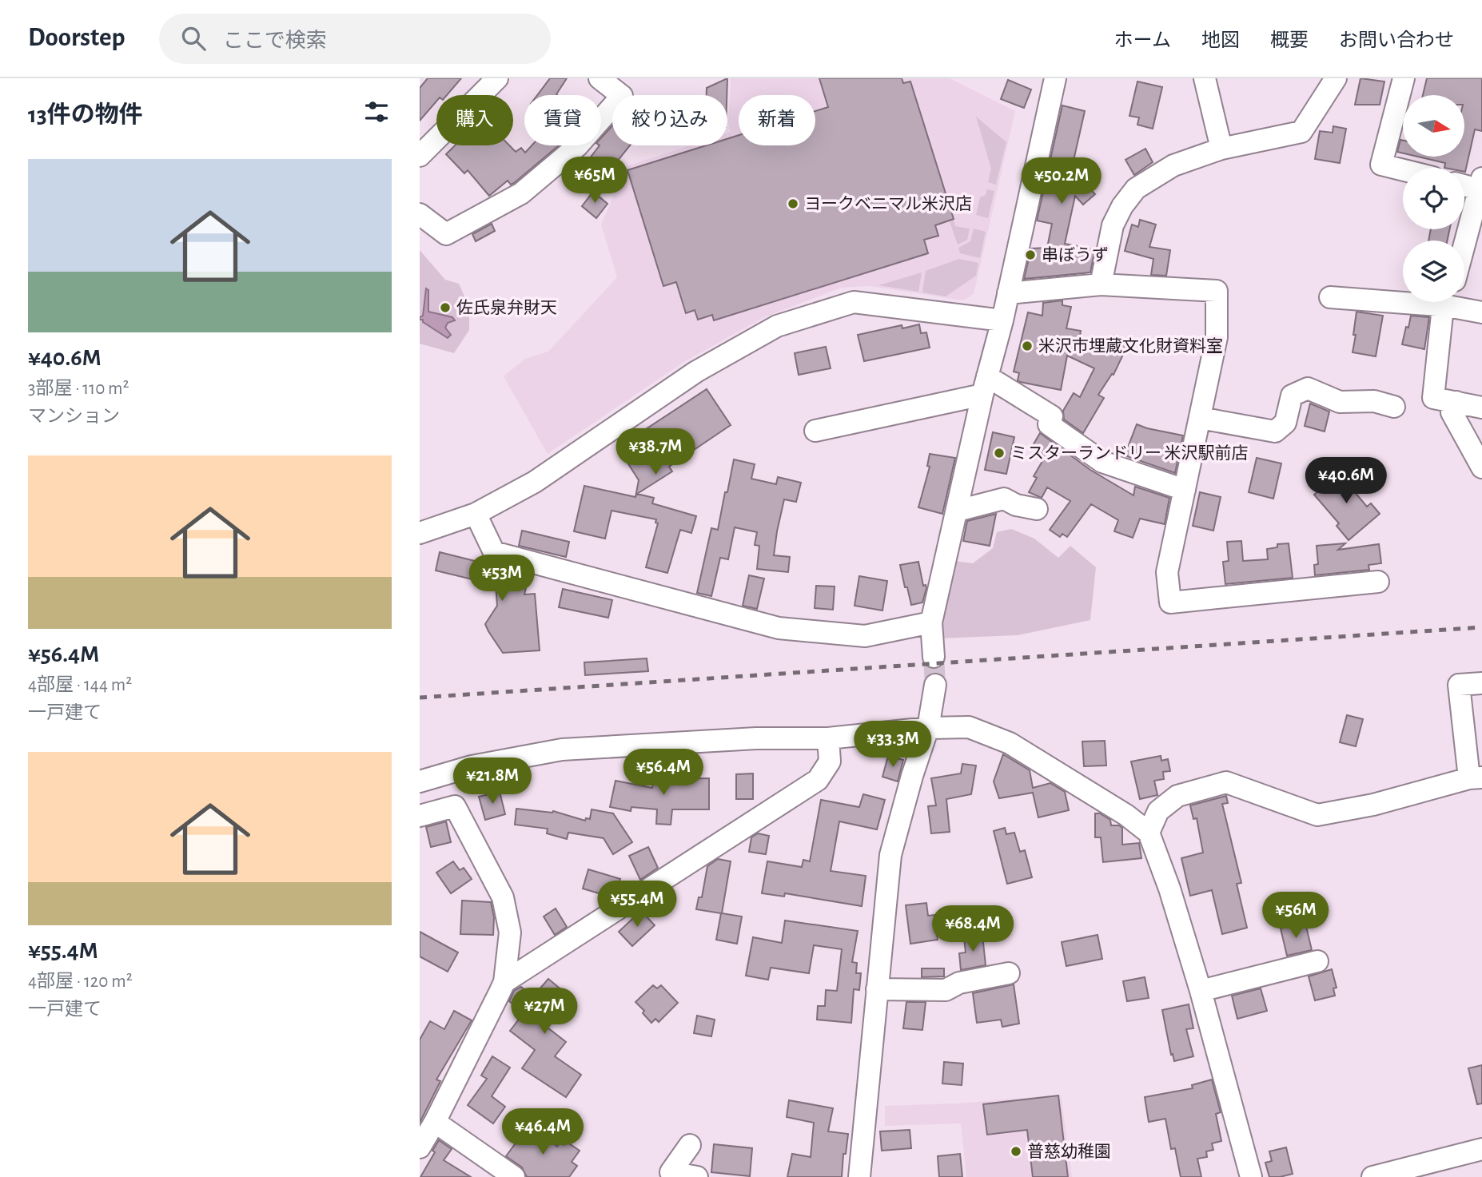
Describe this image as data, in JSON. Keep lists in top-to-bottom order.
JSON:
{
  "places": [
    "ヨークベニマル米沢店",
    "串ぼうず",
    "佐氏泉弁財天",
    "米沢市埋蔵文化財資料室",
    "ミスターランドリー 米沢駅前店",
    "普慈幼稚園"
  ],
  "north": "right",
  "page": {
    "header": "Doorstep",
    "search": "ここで検索",
    "nav": [
      "ホーム",
      "地図",
      "概要",
      "お問い合わせ"
    ],
    "heading": "13件の物件",
    "chip": [
      "購入",
      "賃貸",
      "絞り込み",
      "新着"
    ],
    "list": [
      {
        "name": "¥40.6M",
        "note": "3部屋 · 110 m² · マンション"
      },
      {
        "name": "¥56.4M",
        "note": "4部屋 · 144 m² · 一戸建て"
      },
      {
        "name": "¥55.4M",
        "note": "4部屋 · 120 m² · 一戸建て"
      }
    ],
    "price": [
      "¥65M",
      "¥50.2M",
      "¥38.7M",
      "¥40.6M",
      "¥53M",
      "¥33.3M",
      "¥56.4M",
      "¥21.8M",
      "¥55.4M",
      "¥56M",
      "¥68.4M",
      "¥27M",
      "¥46.4M"
    ]
  }
}
